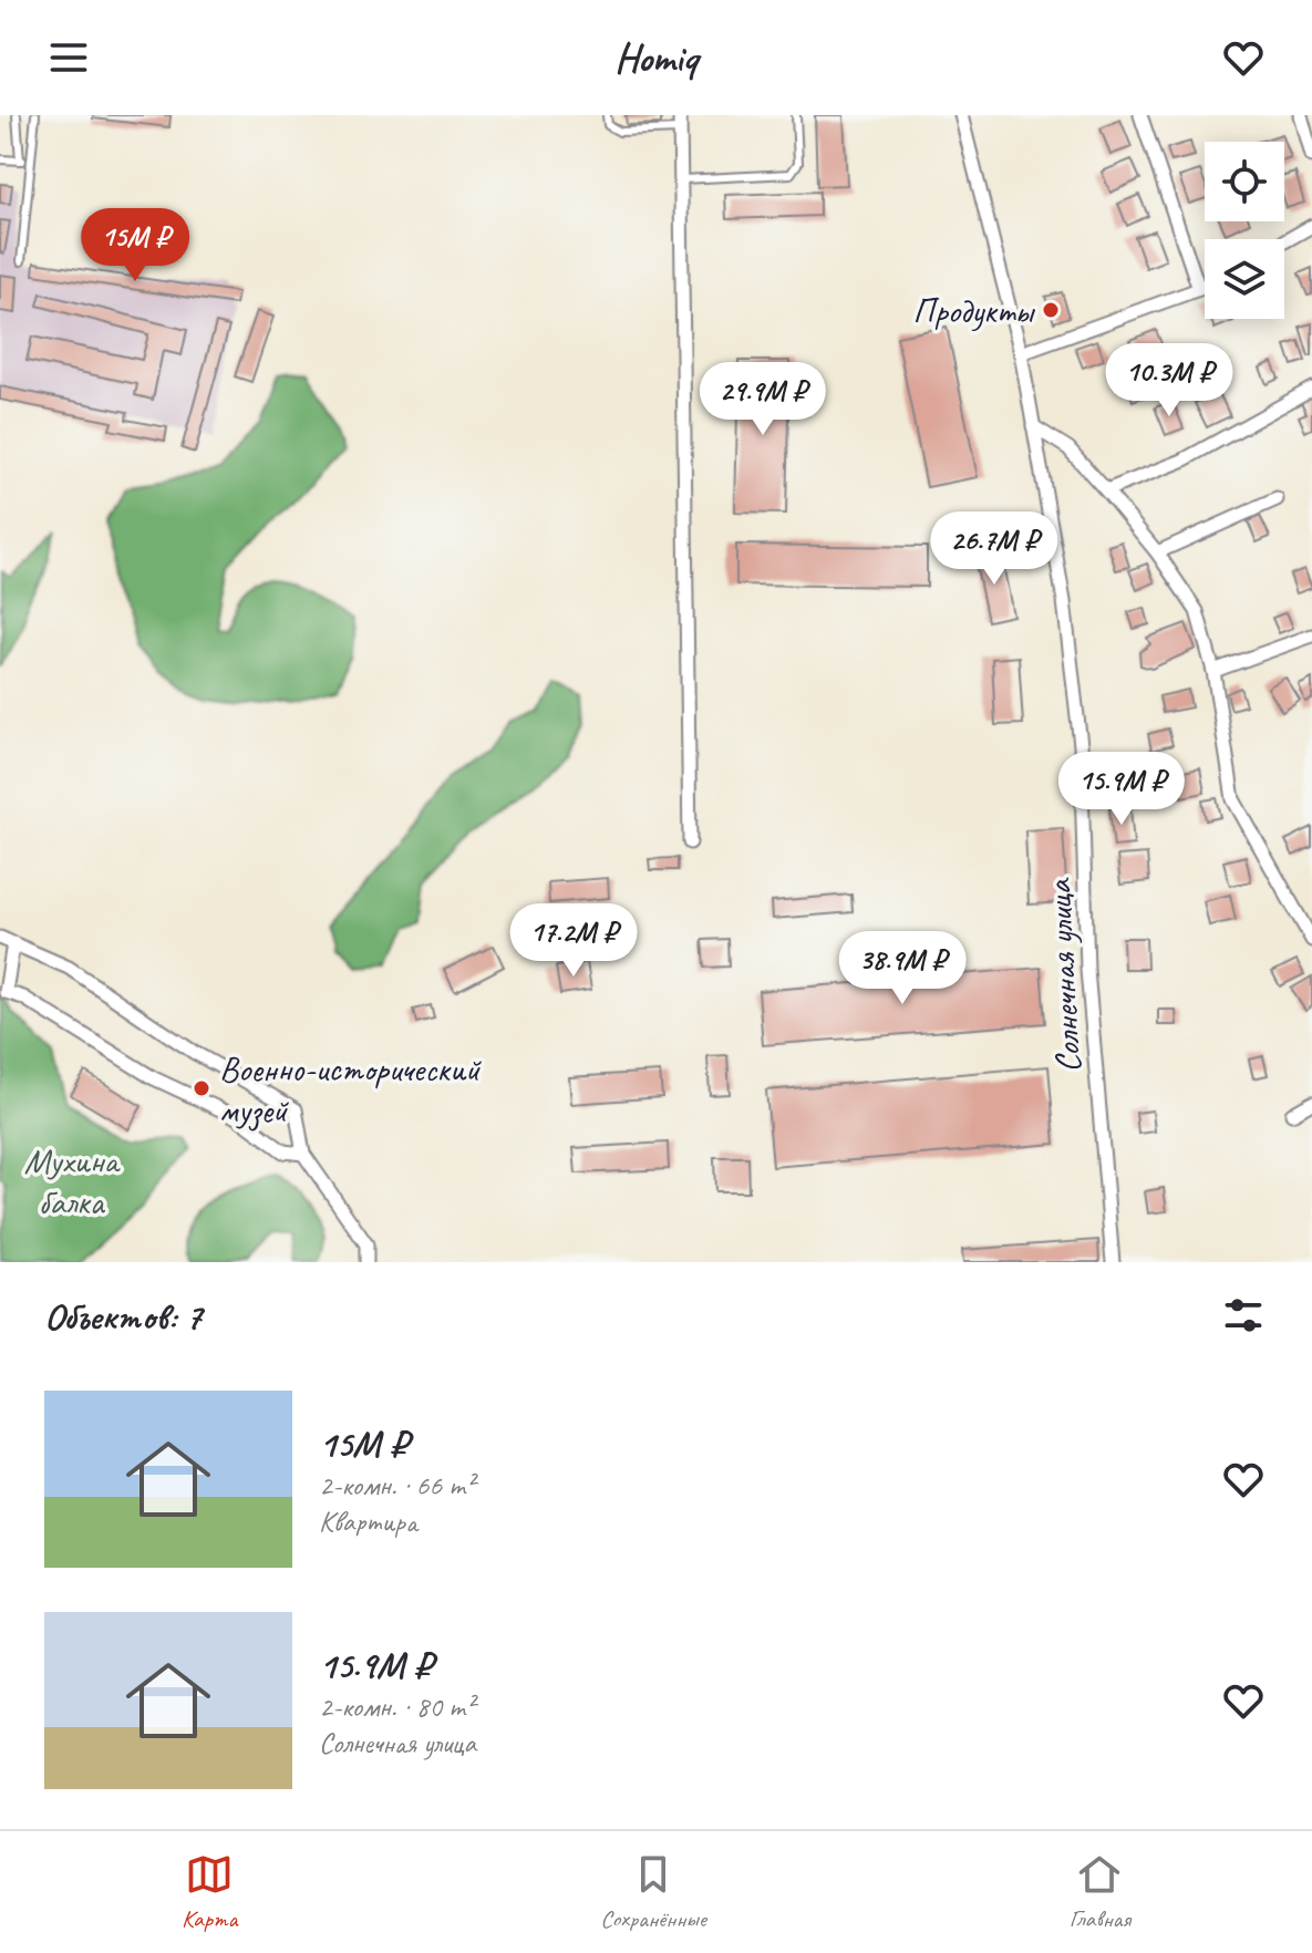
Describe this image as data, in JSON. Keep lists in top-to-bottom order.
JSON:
{
  "streets": {
    "street": ["Солнечная улица"]
  },
  "parks": ["Мухина балка"],
  "places": ["Продукты", "Военно-исторический музей"],
  "page": {
    "header": "Homiq",
    "price": [
      "15M ₽",
      "10.3M ₽",
      "29.9M ₽",
      "26.7M ₽",
      "15.9M ₽",
      "17.2M ₽",
      "38.9M ₽"
    ],
    "heading": "Объектов: 7",
    "list": [
      {
        "name": "15M ₽",
        "note": "2-комн. · 66 m² · Квартира"
      },
      {
        "name": "15.9M ₽",
        "note": "2-комн. · 80 m² · Солнечная улица"
      }
    ],
    "tabs": ["Карта", "Сохранённые", "Главная"]
  }
}
